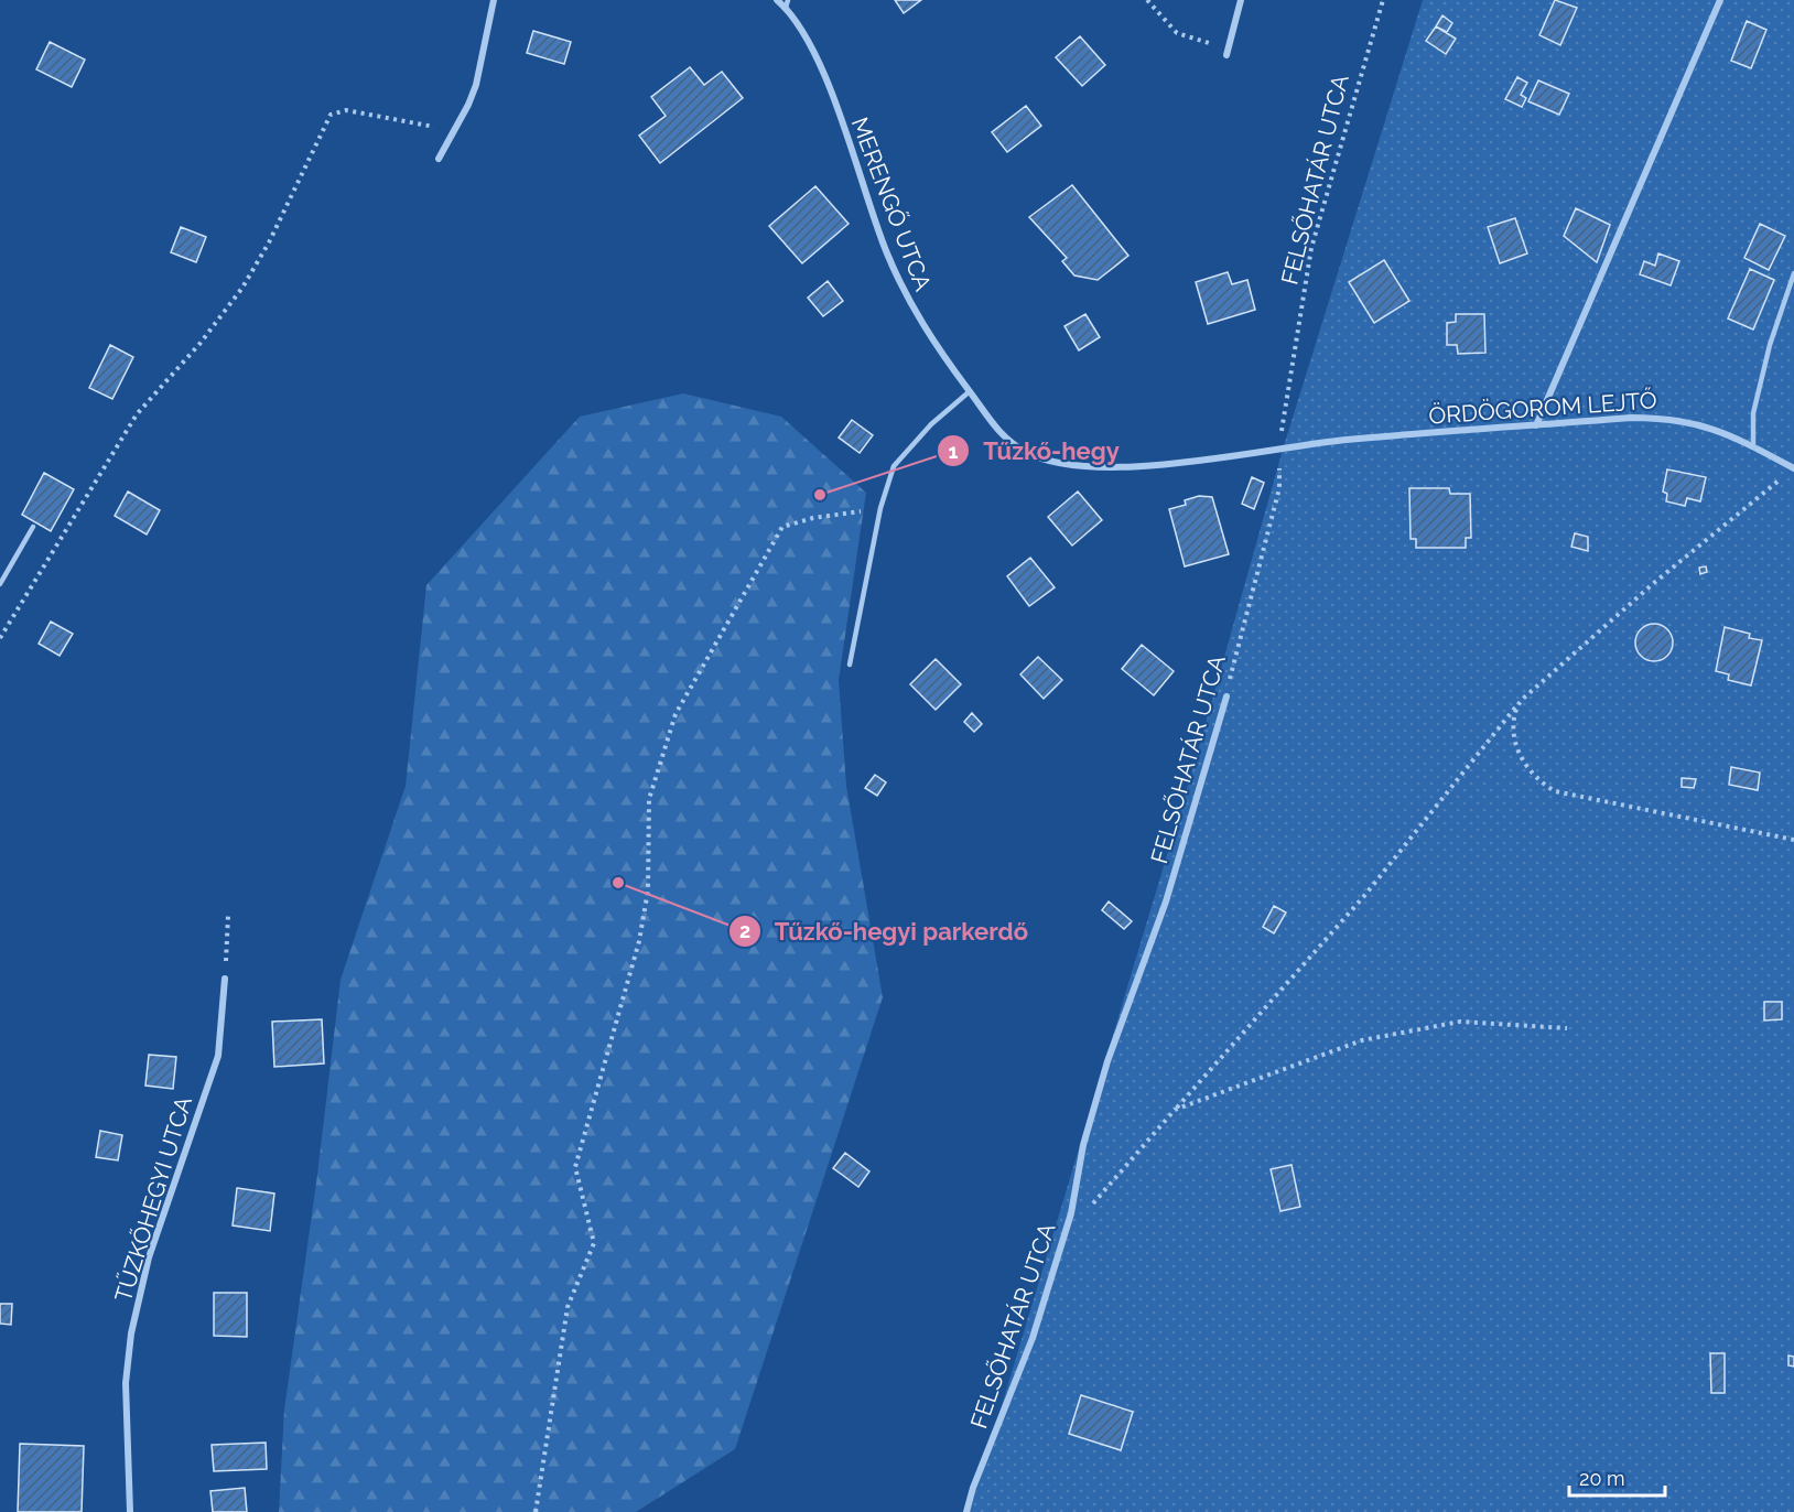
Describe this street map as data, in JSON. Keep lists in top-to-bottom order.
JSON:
{
  "streets": {
    "street": [
      "FELSŐHATÁR UTCA",
      "MERENGŐ UTCA",
      "ÖRDÖGOROM LEJTŐ",
      "TŰZKŐHEGYI UTCA"
    ]
  },
  "crossings": [
    ["FELSŐHATÁR UTCA", "MERENGŐ UTCA"],
    ["FELSŐHATÁR UTCA", "ÖRDÖGOROM LEJTŐ"],
    ["MERENGŐ UTCA", "ÖRDÖGOROM LEJTŐ"]
  ],
  "places": ["Tűzkő-hegy", "Tűzkő-hegyi parkerdő"],
  "scale_bar": "20 m"
}
